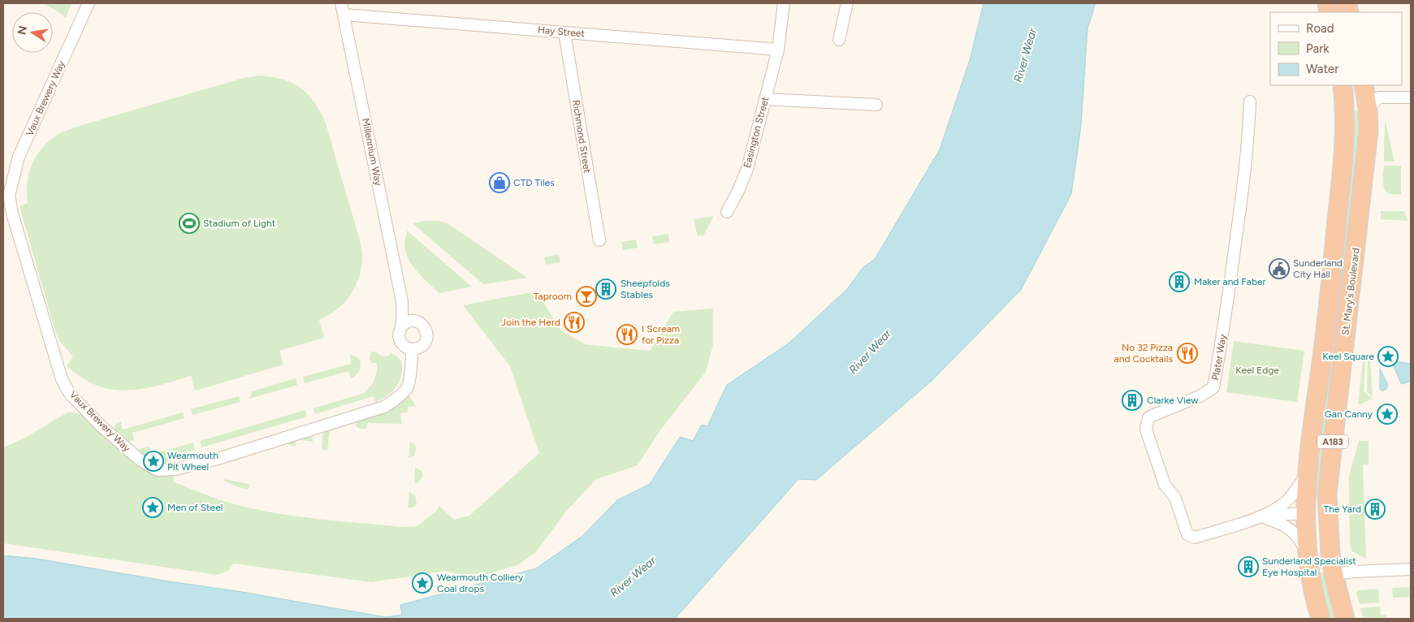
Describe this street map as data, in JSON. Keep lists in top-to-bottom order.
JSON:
{
  "streets": {
    "highway": ["St. Mary's Boulevard", "A183"],
    "street": [
      "Hay Street",
      "Vaux Brewery Way",
      "Easington Street",
      "Richmond Street",
      "Millennium Way",
      "Plater Way"
    ]
  },
  "crossings": [
    ["Hay Street", "Easington Street"],
    ["Hay Street", "Richmond Street"],
    ["Hay Street", "Millennium Way"],
    ["Vaux Brewery Way", "Millennium Way"]
  ],
  "water": ["River Wear"],
  "parks": ["Keel Edge"],
  "places": {
    "shop": ["CTD Tiles"],
    "sports": ["Stadium of Light"],
    "public building": ["Sunderland City Hall"],
    "building": [
      "Maker and Faber",
      "Sheepfolds Stables",
      "Clarke View",
      "The Yard",
      "Sunderland Specialist Eye Hospital"
    ],
    "bar": ["Taproom"],
    "restaurant": ["Join the Herd", "I Scream for Pizza", "No 32 Pizza and Cocktails"],
    "place": [
      "Keel Square",
      "Gan Canny",
      "Wearmouth Pit Wheel",
      "Men of Steel",
      "Wearmouth Colliery Coal drops"
    ]
  },
  "legend": ["Road", "Park", "Water"],
  "north": "left"
}
